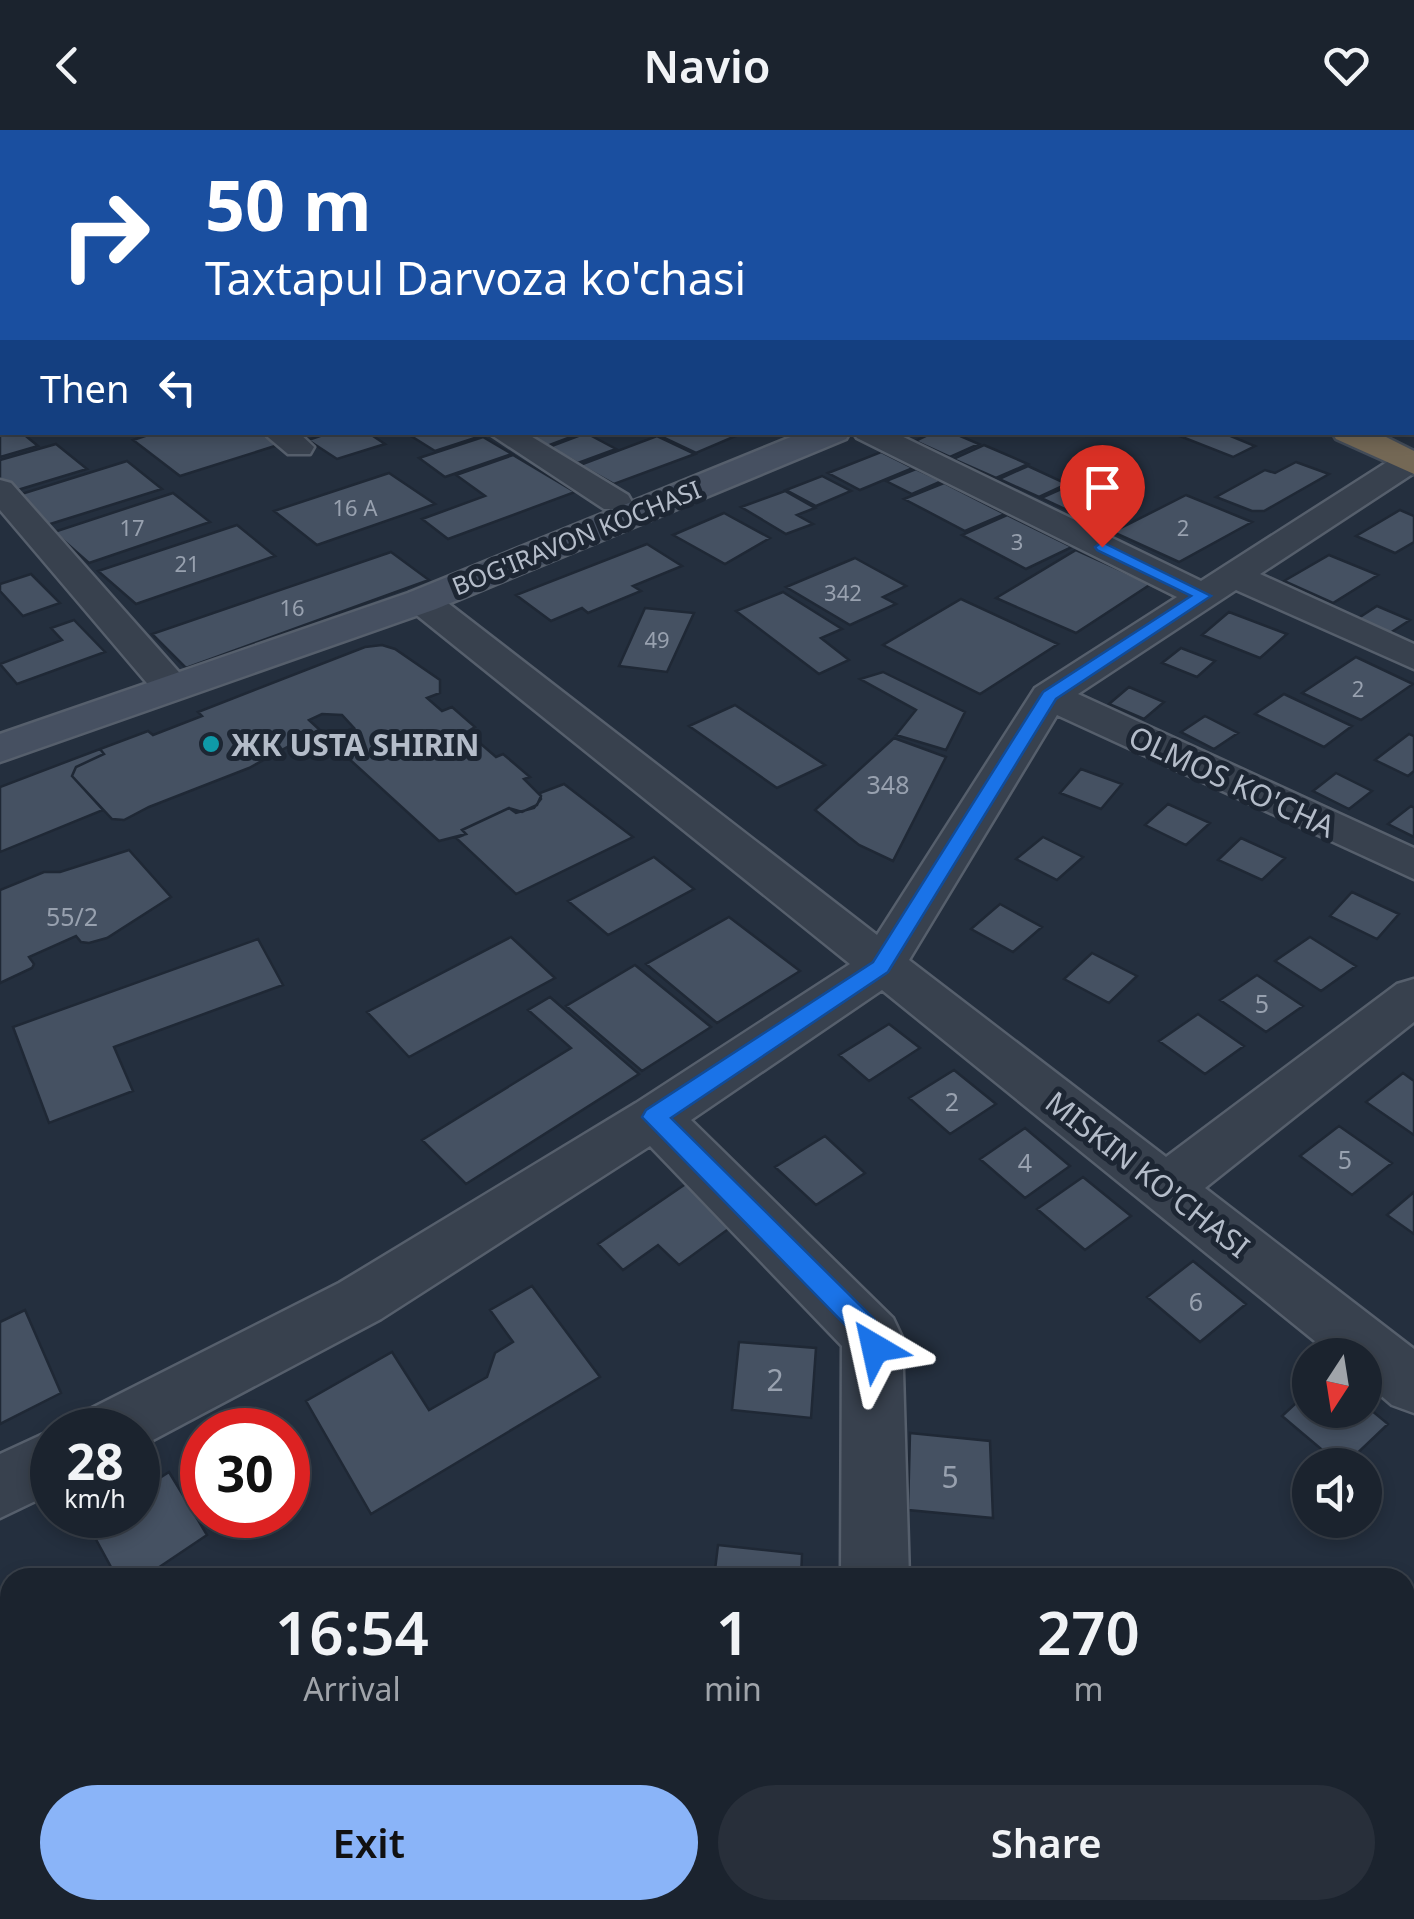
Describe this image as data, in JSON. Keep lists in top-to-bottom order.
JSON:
{
  "streets": {
    "street": ["BOG'IRAVON KOCHASI", "OLMOS KO'CHA", "MISKIN KO'CHASI"]
  },
  "crossings": [
    ["BOG'IRAVON KOCHASI", "MISKIN KO'CHASI"]
  ],
  "places": ["ЖК USTA SHIRIN"],
  "house_numbers": [
    "16 A",
    "17",
    "2",
    "3",
    "21",
    "342",
    "16",
    "49",
    "2",
    "348",
    "55/2",
    "5",
    "2",
    "5",
    "4",
    "6",
    "2",
    "5"
  ],
  "north": "bottom",
  "page": {
    "header": "Navio",
    "turn": ["50 m", "Taxtapul Darvoza ko'chasi"],
    "then": "Then",
    "speed": "28 km/h",
    "limit": "30",
    "eta": [
      "16:54",
      "Arrival",
      "1",
      "min",
      "270",
      "m"
    ],
    "buttons": ["Exit", "Share"]
  }
}
